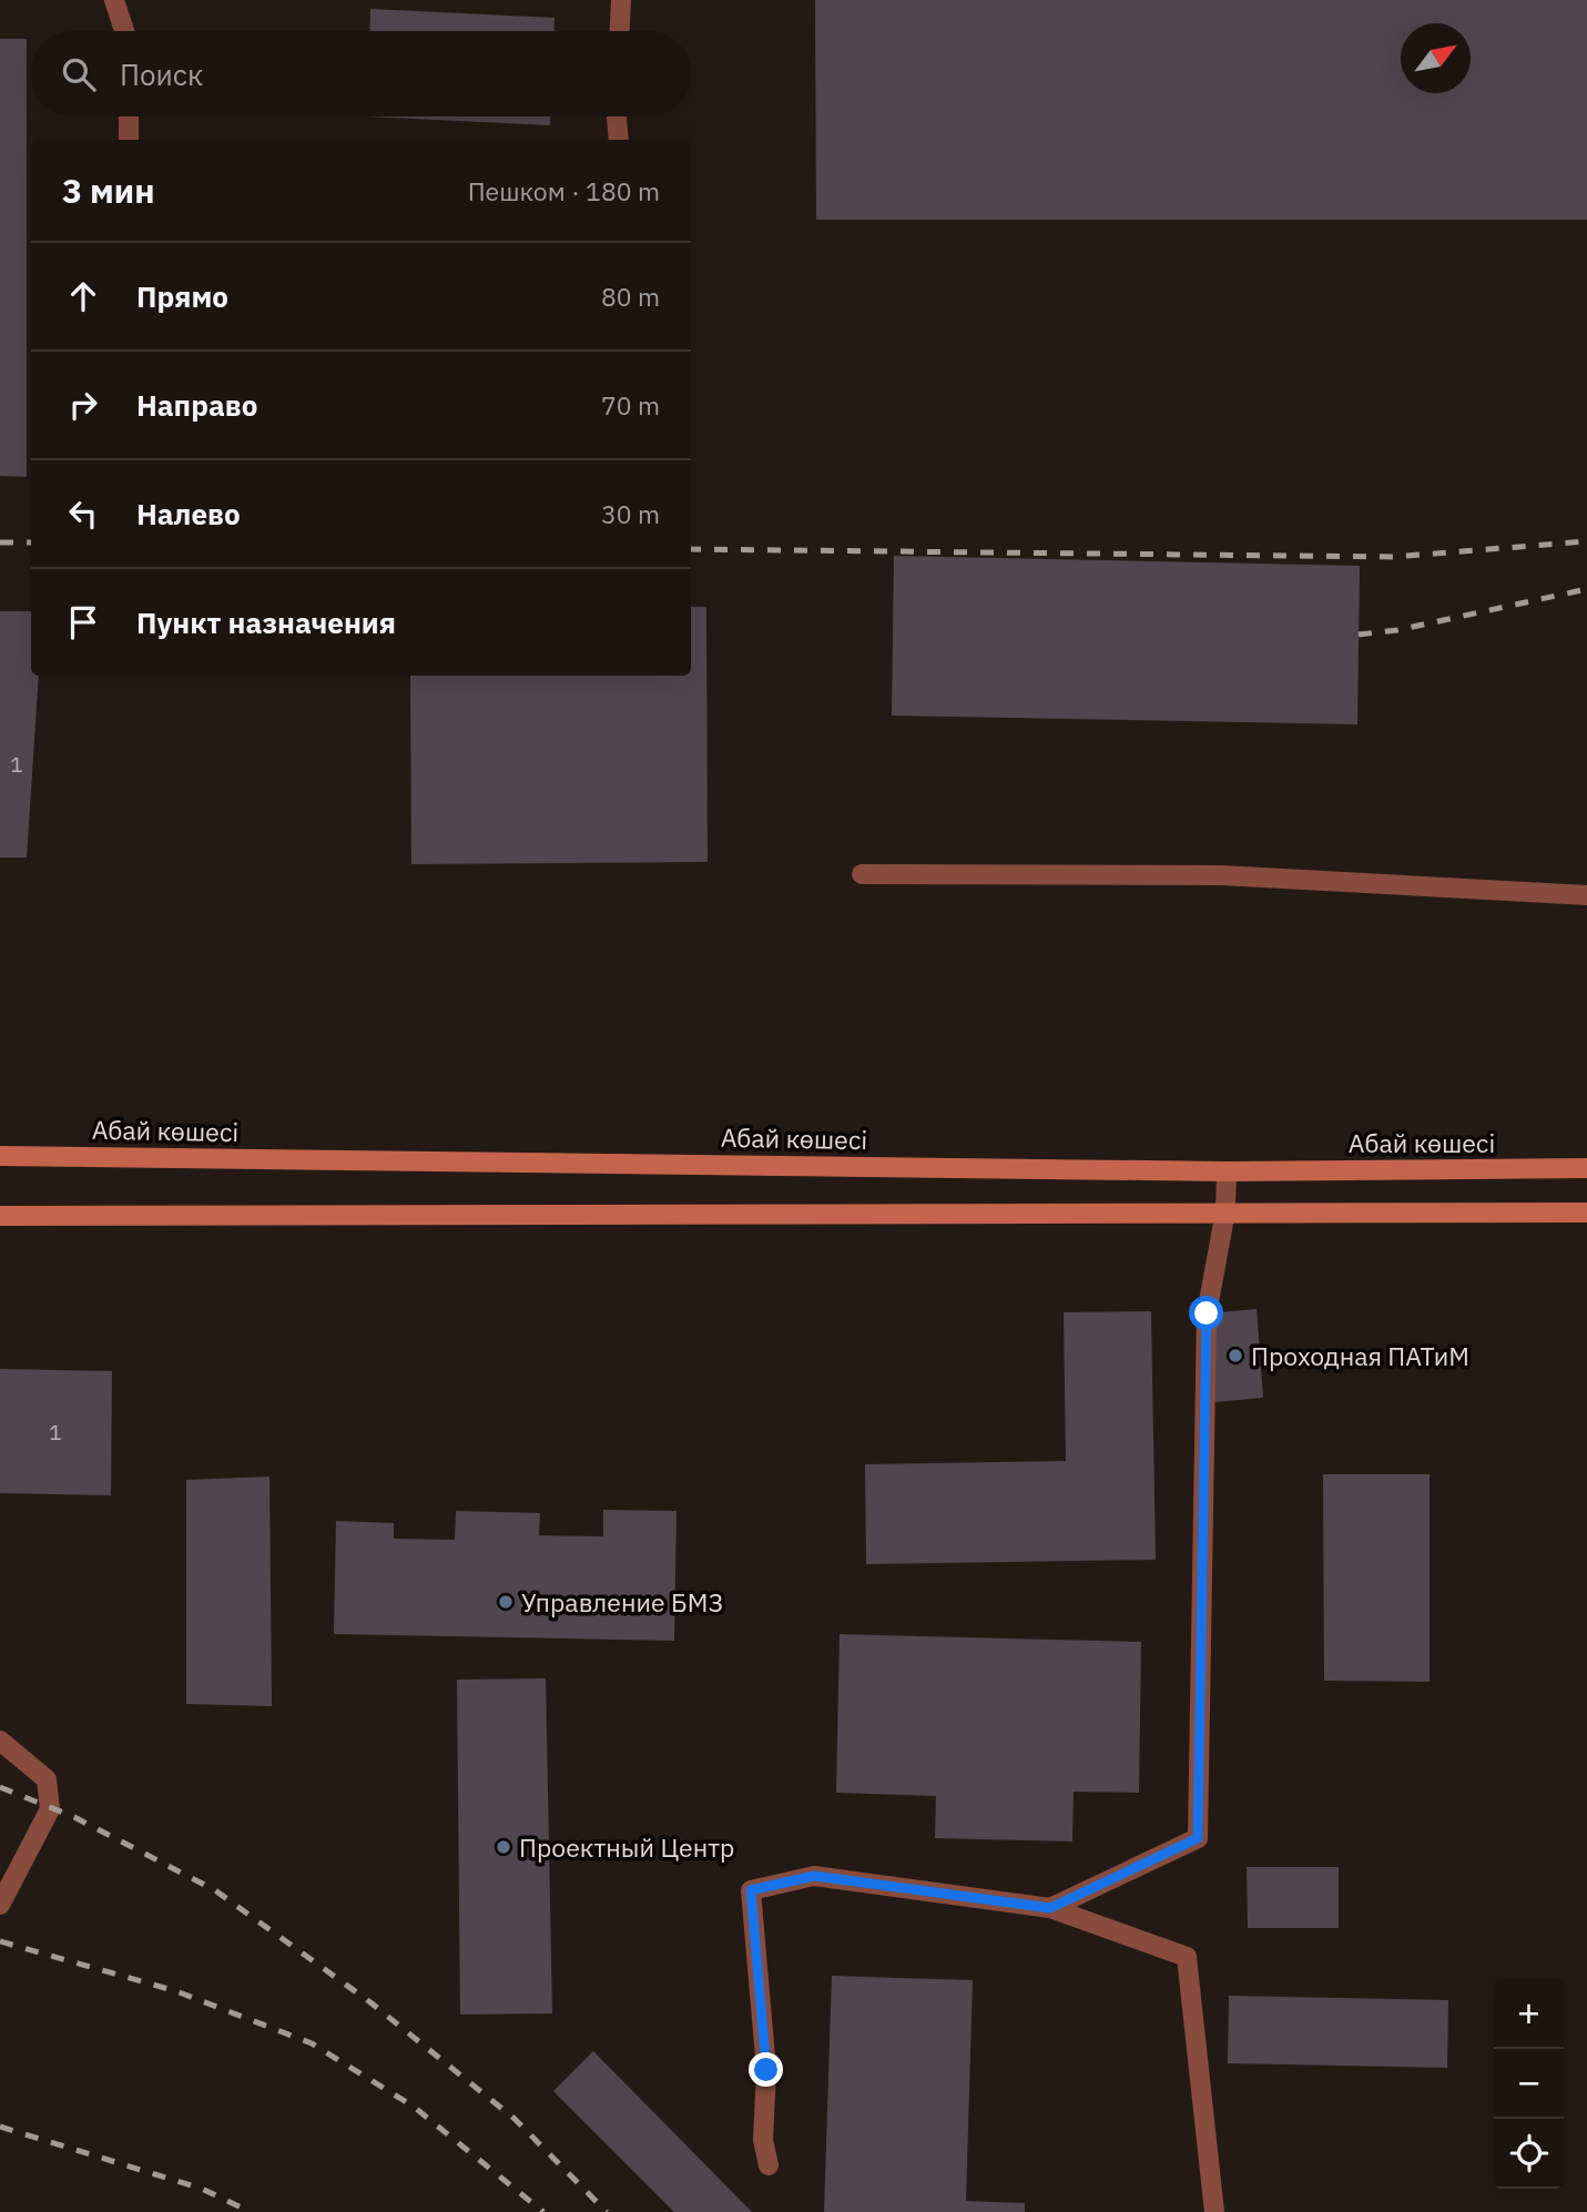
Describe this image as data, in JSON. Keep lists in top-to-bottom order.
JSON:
{
  "streets": {
    "street": ["Абай көшесі"]
  },
  "places": ["Проходная ПАТиМ", "Управление БМЗ", "Проектный Центр"],
  "house_numbers": ["1", "1"],
  "north": "top right",
  "page": {
    "search": "Поиск",
    "heading": ["3 мин", "Пешком · 180 m"],
    "list": [
      ["Прямо", "80 m"],
      ["Направо", "70 m"],
      ["Налево", "30 m"],
      "Пункт назначения"
    ],
    "map_buttons": ["+", "−"]
  }
}
